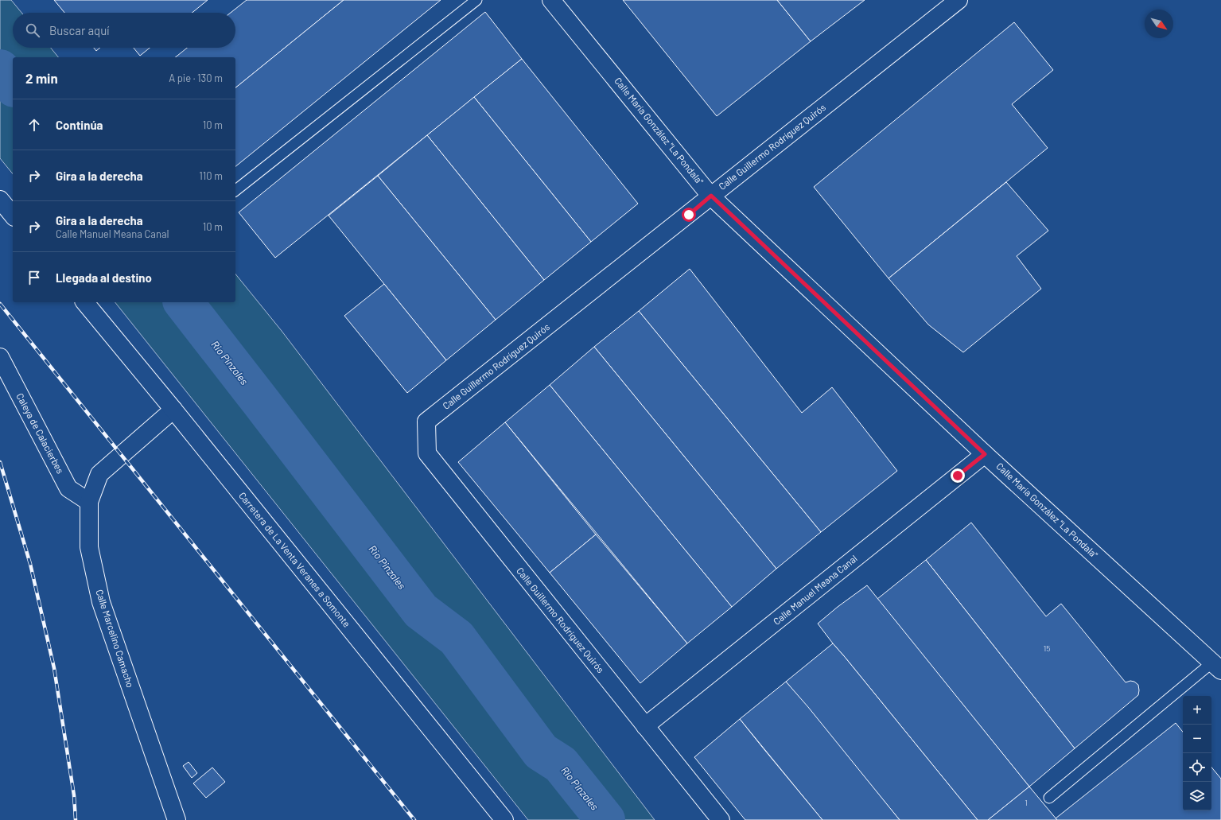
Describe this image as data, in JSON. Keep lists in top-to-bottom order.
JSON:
{
  "streets": {
    "street": [
      "Calle María González \"La Pondala\"",
      "Calle Guillermo Rodríguez Quirós",
      "Caleya de Calacierbes",
      "Carretera de La Venta Veranes a Somonte",
      "Calle Manuel Meana Canal",
      "Calle Marcelino Camacho"
    ]
  },
  "crossings": [
    ["Calle María González \"La Pondala\"", "Calle Guillermo Rodríguez Quirós"],
    ["Calle María González \"La Pondala\"", "Calle Manuel Meana Canal"],
    ["Calle Guillermo Rodríguez Quirós", "Calle Manuel Meana Canal"],
    ["Caleya de Calacierbes", "Calle Marcelino Camacho"],
    ["Carretera de La Venta Veranes a Somonte", "Calle Marcelino Camacho"]
  ],
  "water": ["Rio Pinzales"],
  "house_numbers": ["15", "1"],
  "north": "bottom right",
  "page": {
    "search": "Buscar aquí",
    "heading": ["2 min", "A pie · 130 m"],
    "list": [
      ["Continúa", "10 m"],
      ["Gira a la derecha", "110 m"],
      ["Gira a la derecha", "Calle Manuel Meana Canal", "10 m"],
      "Llegada al destino"
    ],
    "map_buttons": ["+", "−"]
  }
}
